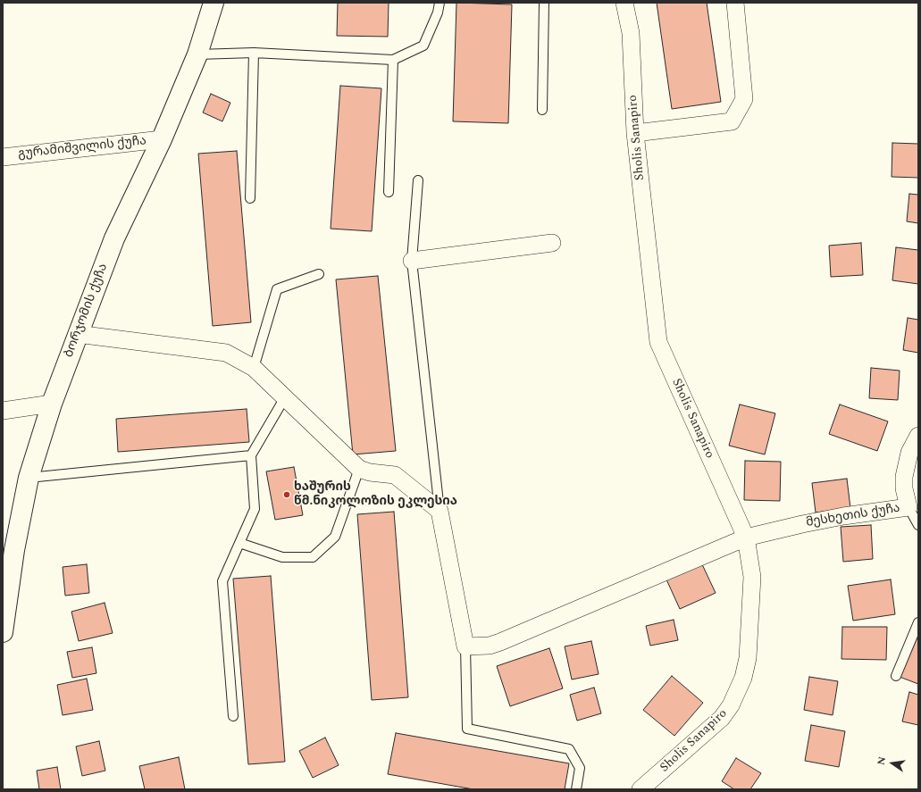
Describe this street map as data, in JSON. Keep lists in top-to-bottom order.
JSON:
{
  "streets": {
    "highway": ["ბორჯომის ქუჩა"],
    "street": ["Sholis Sanapiro", "გურამიშვილის ქუჩა", "მესხეთის ქუჩა"]
  },
  "crossings": [
    ["Sholis Sanapiro", "მესხეთის ქუჩა"],
    ["გურამიშვილის ქუჩა", "ბორჯომის ქუჩა"]
  ],
  "places": ["ხაშურის წმ.ნიკოლოზის ეკლესია"],
  "north": "left"
}
